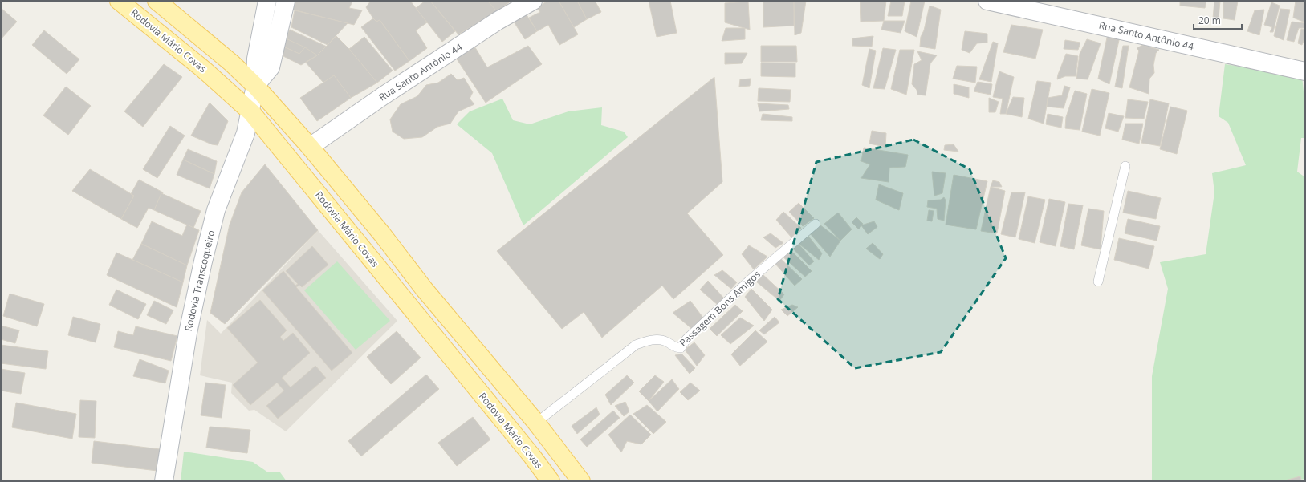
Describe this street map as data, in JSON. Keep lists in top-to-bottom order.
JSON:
{
  "streets": {
    "main road": ["Rodovia Mário Covas"],
    "street": ["Rua Santo Antônio 44", "Rodovia Transcoqueiro"],
    "lane": ["Passagem Bons Amigos"]
  },
  "crossings": [
    ["Rodovia Mário Covas", "Rodovia Transcoqueiro"]
  ],
  "scale_bar": "20 m"
}
